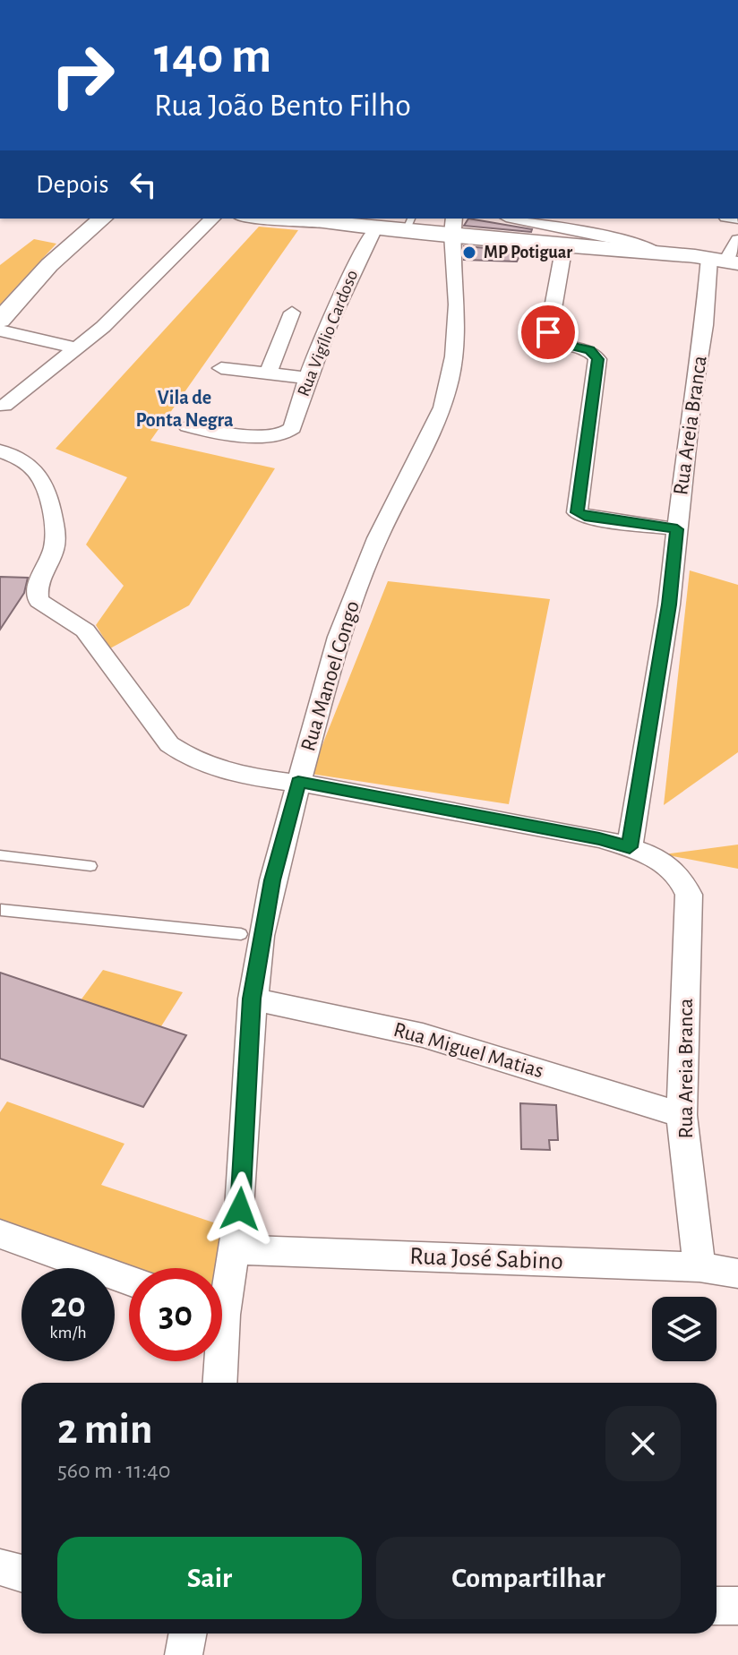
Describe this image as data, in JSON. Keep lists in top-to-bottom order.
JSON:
{
  "streets": {
    "street": [
      "Rua Vigílio Cardoso",
      "Rua Areia Branca",
      "Rua Manoel Congo",
      "Rua Miguel Matias",
      "Rua José Sabino"
    ]
  },
  "crossings": [
    ["Rua Areia Branca", "Rua Miguel Matias"],
    ["Rua Areia Branca", "Rua José Sabino"],
    ["Rua Manoel Congo", "Rua Miguel Matias"],
    ["Rua Manoel Congo", "Rua José Sabino"]
  ],
  "districts": ["Vila de Ponta Negra"],
  "places": ["MP Potiguar"],
  "page": {
    "turn": ["140 m", "Rua João Bento Filho"],
    "then": "Depois",
    "speed": "20 km/h",
    "limit": "30",
    "heading": ["2 min", "560 m · 11:40"],
    "buttons": ["Sair", "Compartilhar"]
  }
}
